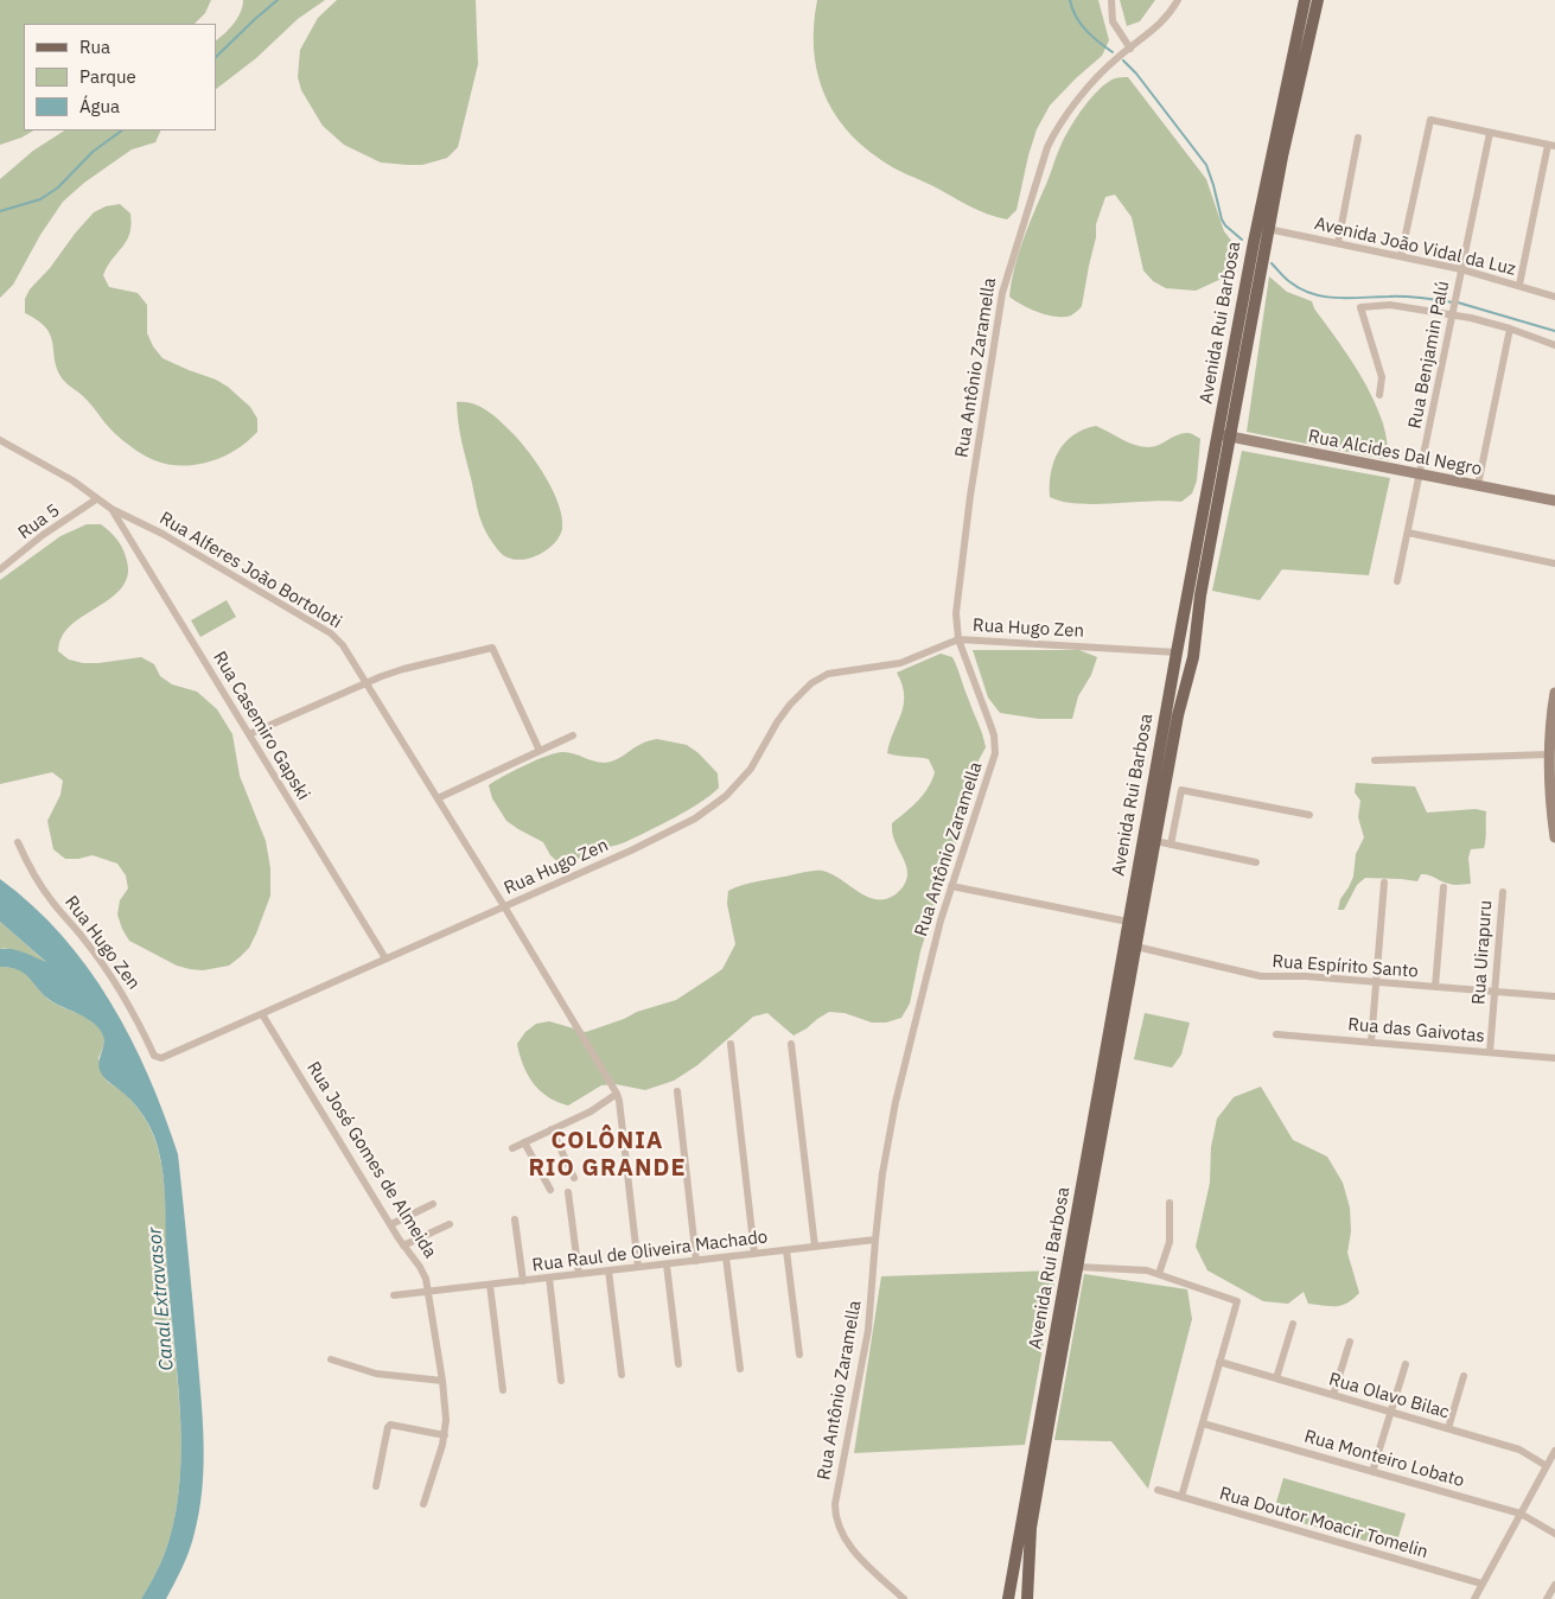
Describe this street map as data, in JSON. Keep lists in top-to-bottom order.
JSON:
{
  "streets": {
    "main road": ["Avenida Rui Barbosa", "Rua Alcides Dal Negro"],
    "street": [
      "Avenida João Vidal da Luz",
      "Rua Benjamin Palú",
      "Rua Antônio Zaramella",
      "Rua 5",
      "Rua Alferes João Bortoloti",
      "Rua Hugo Zen",
      "Rua Casemiro Gapski",
      "Rua Uirapuru",
      "Rua Espírito Santo",
      "Rua das Gaivotas",
      "Rua José Gomes de Almeida",
      "Rua Raul de Oliveira Machado",
      "Rua Olavo Bilac",
      "Rua Monteiro Lobato",
      "Rua Doutor Moacir Tomelin"
    ]
  },
  "crossings": [
    ["Avenida João Vidal da Luz", "Avenida Rui Barbosa"],
    ["Avenida João Vidal da Luz", "Rua Benjamin Palú"],
    ["Avenida Rui Barbosa", "Rua Alcides Dal Negro"],
    ["Avenida Rui Barbosa", "Rua Hugo Zen"],
    ["Avenida Rui Barbosa", "Rua Espírito Santo"],
    ["Rua Benjamin Palú", "Rua Alcides Dal Negro"],
    ["Rua Antônio Zaramella", "Rua Hugo Zen"],
    ["Rua Antônio Zaramella", "Rua Raul de Oliveira Machado"],
    ["Rua 5", "Rua Alferes João Bortoloti"],
    ["Rua Alferes João Bortoloti", "Rua Hugo Zen"],
    ["Rua Alferes João Bortoloti", "Rua Casemiro Gapski"],
    ["Rua Hugo Zen", "Rua Casemiro Gapski"],
    ["Rua Hugo Zen", "Rua José Gomes de Almeida"],
    ["Rua Uirapuru", "Rua Espírito Santo"],
    ["Rua Uirapuru", "Rua das Gaivotas"],
    ["Rua José Gomes de Almeida", "Rua Raul de Oliveira Machado"]
  ],
  "districts": ["COLÔNIA RIO GRANDE"],
  "water": ["Canal Extravasor"],
  "legend": ["Rua", "Parque", "Água"]
}
